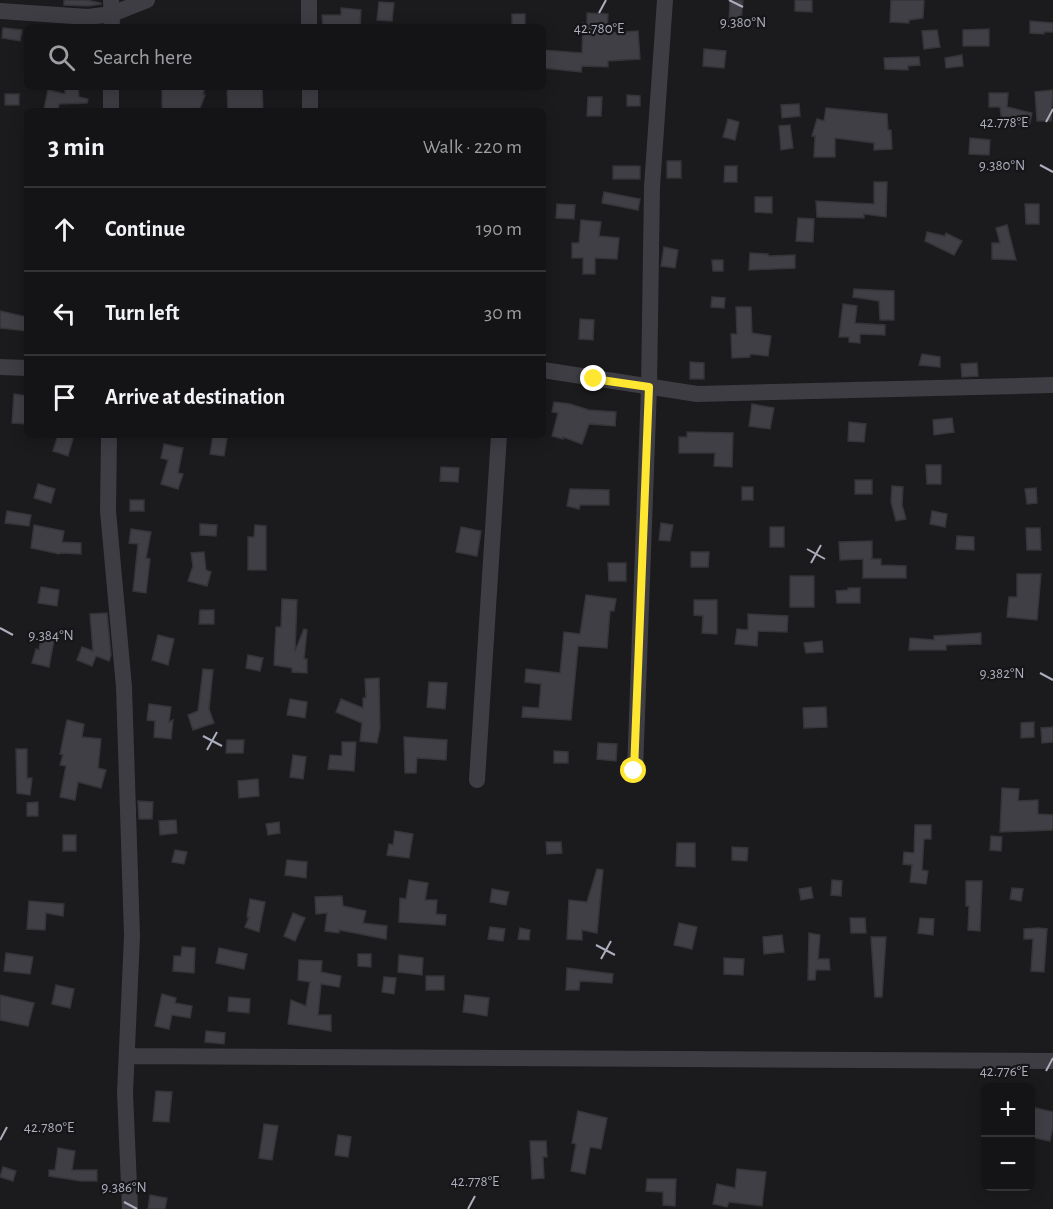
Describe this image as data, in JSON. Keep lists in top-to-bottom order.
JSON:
{
  "page": {
    "search": "Search here",
    "heading": ["3 min", "Walk · 220 m"],
    "list": [
      ["Continue", "190 m"],
      ["Turn left", "30 m"],
      "Arrive at destination"
    ],
    "map_buttons": ["+", "−"]
  },
  "coordinates": [
    "9.380°N",
    "42.780°E",
    "42.778°E",
    "9.384°N",
    "9.382°N",
    "42.776°E",
    "9.386°N"
  ]
}
